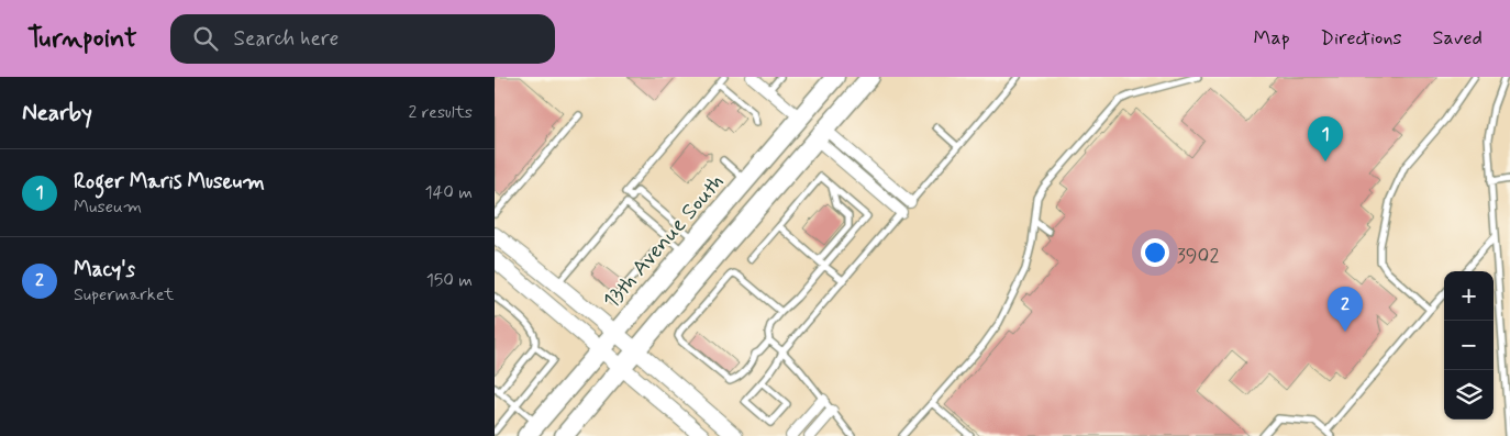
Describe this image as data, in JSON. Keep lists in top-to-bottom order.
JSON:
{
  "streets": {
    "main road": ["13th Avenue South"]
  },
  "house_numbers": ["3902"],
  "page": {
    "header": "Turnpoint",
    "search": "Search here",
    "nav": ["Map", "Directions", "Saved"],
    "heading": ["Nearby", "2 results"],
    "pins": ["1", "2"],
    "list": [
      {
        "mark": "1",
        "name": "Roger Maris Museum",
        "note": "Museum",
        "value": "140 m"
      },
      {
        "mark": "2",
        "name": "Macy's",
        "note": "Supermarket",
        "value": "150 m"
      }
    ],
    "map_buttons": ["+", "−"]
  }
}
